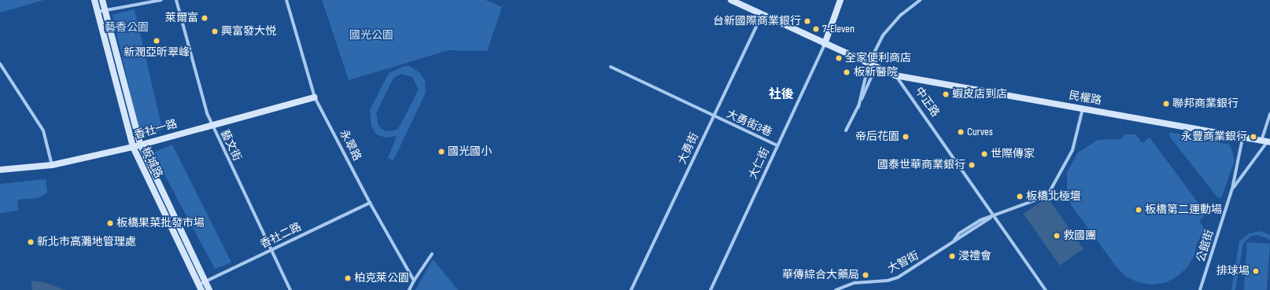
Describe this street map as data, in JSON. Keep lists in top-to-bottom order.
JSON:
{
  "streets": {
    "street": [
      "民權路",
      "中正路",
      "大勇街3巷",
      "香社一路",
      "藝文街",
      "永翠路",
      "大勇街",
      "板城路",
      "大仁街",
      "香社二路",
      "公館街",
      "大智街"
    ]
  },
  "crossings": [
    ["民權路", "中正路"],
    ["民權路", "大智街"],
    ["中正路", "大勇街"],
    ["中正路", "大仁街"],
    ["中正路", "大智街"],
    ["大勇街3巷", "大勇街"],
    ["大勇街3巷", "大仁街"],
    ["香社一路", "藝文街"],
    ["香社一路", "永翠路"],
    ["香社一路", "板城路"],
    ["藝文街", "香社二路"],
    ["永翠路", "香社二路"],
    ["板城路", "香社二路"]
  ],
  "districts": ["社後"],
  "parks": ["藝香公園", "國光公園"],
  "places": [
    "萊爾富",
    "台新國際商業銀行",
    "7-Eleven",
    "興富發大悦",
    "新潤亞昕翠峰",
    "全家便利商店",
    "板新醫院",
    "蝦皮店到店",
    "聯邦商業銀行",
    "Curves",
    "帝后花園",
    "永豐商業銀行",
    "國光國小",
    "世際傳家",
    "國泰世華商業銀行",
    "板橋北極壇",
    "板橋第二運動場",
    "板橋果菜批發市場",
    "救國團",
    "新北市高灘地管理處",
    "浸禮會",
    "排球場",
    "華傳綜合大藥局",
    "柏克萊公園"
  ]
}
